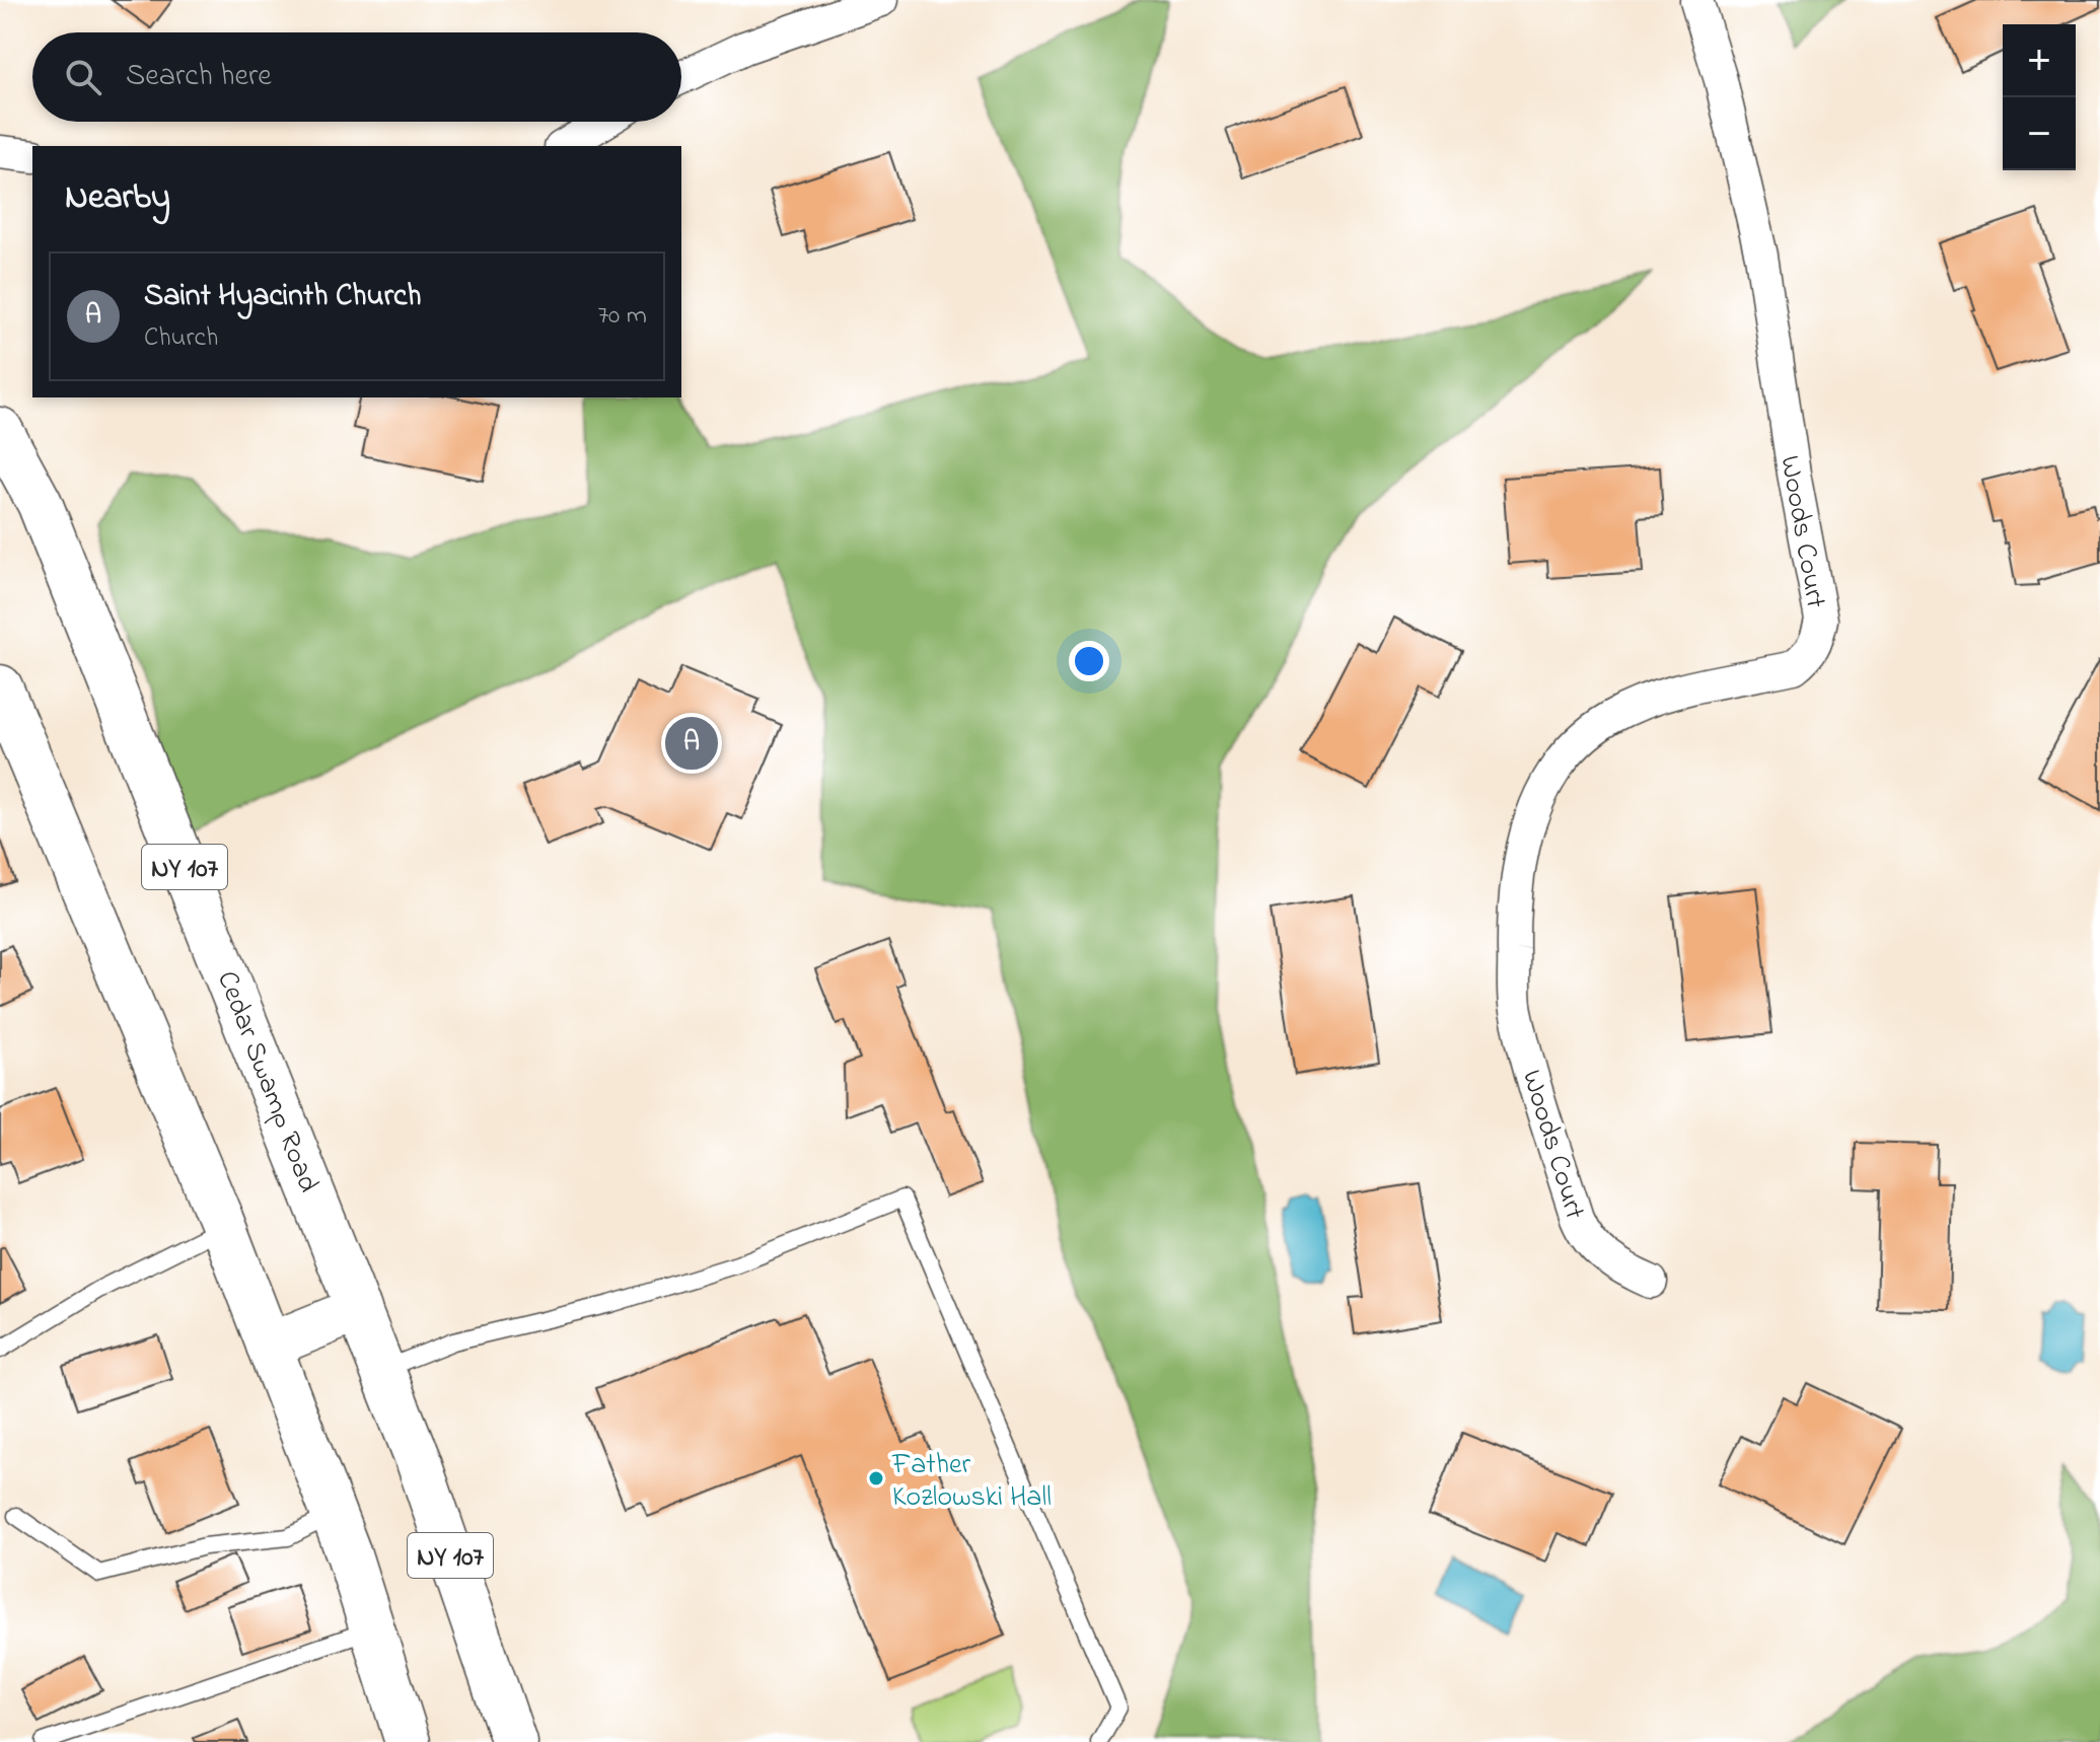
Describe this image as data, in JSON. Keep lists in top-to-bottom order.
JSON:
{
  "streets": {
    "main road": ["NY 107", "Cedar Swamp Road"],
    "street": ["Woods Court"]
  },
  "places": ["Father Kozlowski Hall"],
  "page": {
    "map_buttons": ["+", "−"],
    "search": "Search here",
    "heading": "Nearby",
    "list": [
      {
        "mark": "A",
        "name": "Saint Hyacinth Church",
        "note": "Church",
        "value": "70 m"
      }
    ],
    "pins": "A"
  }
}
